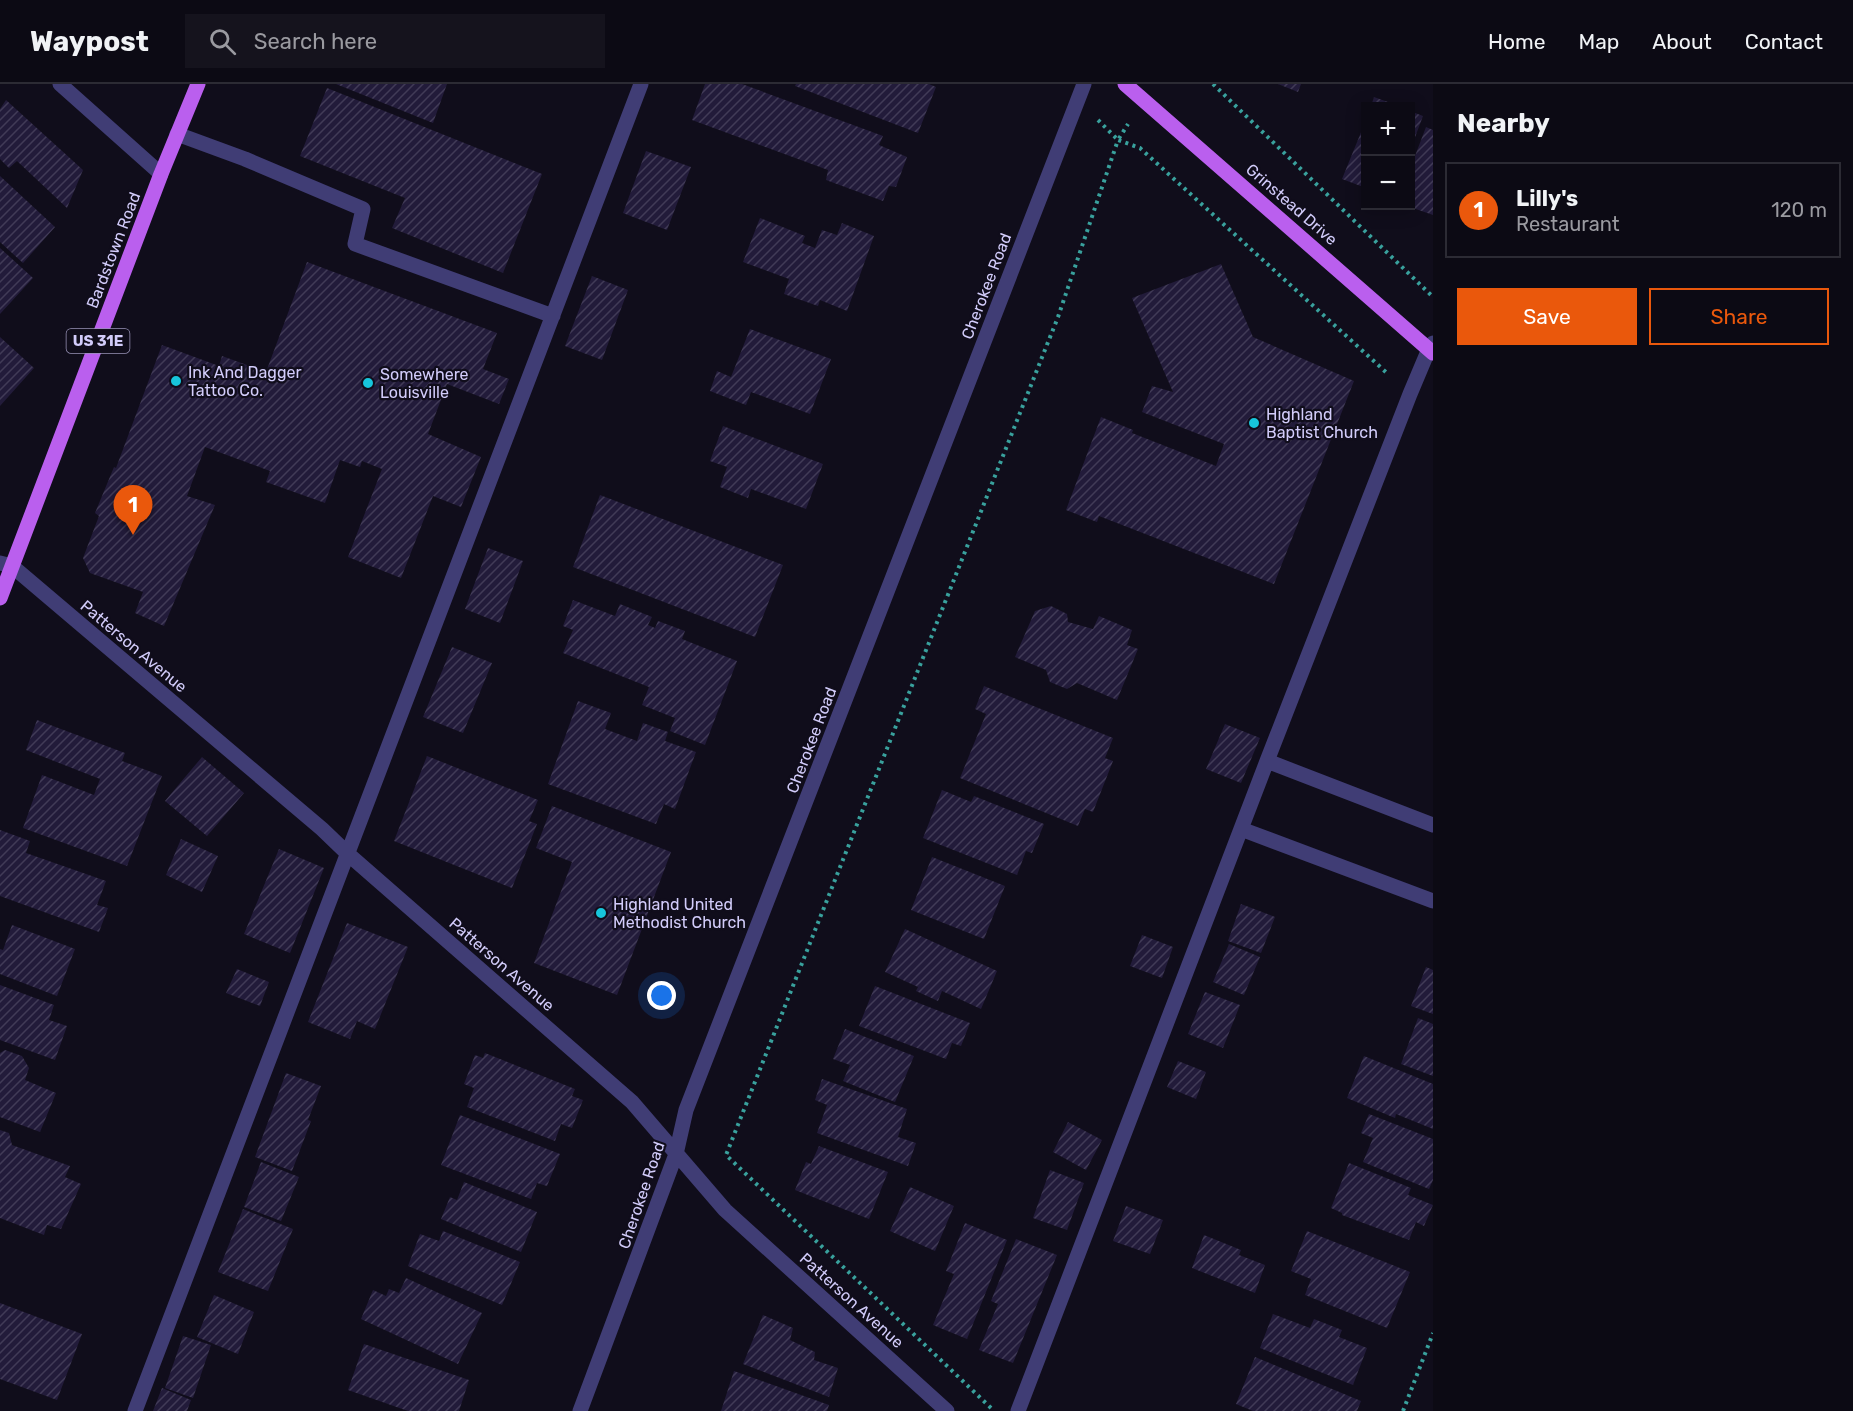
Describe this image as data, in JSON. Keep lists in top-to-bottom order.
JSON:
{
  "streets": {
    "main road": ["Grinstead Drive", "Bardstown Road", "US 31E"],
    "street": ["Cherokee Road", "Patterson Avenue"]
  },
  "crossings": [
    ["Bardstown Road", "Patterson Avenue"],
    ["Cherokee Road", "Patterson Avenue"]
  ],
  "places": [
    "Ink And Dagger Tattoo Co.",
    "Somewhere Louisville",
    "Highland Baptist Church",
    "Highland United Methodist Church"
  ],
  "page": {
    "header": "Waypost",
    "search": "Search here",
    "nav": [
      "Home",
      "Map",
      "About",
      "Contact"
    ],
    "heading": "Nearby",
    "map_buttons": ["+", "−"],
    "list": [
      {
        "mark": "1",
        "name": "Lilly's",
        "note": "Restaurant",
        "value": "120 m"
      }
    ],
    "buttons": ["Save", "Share"],
    "pins": "1"
  }
}
